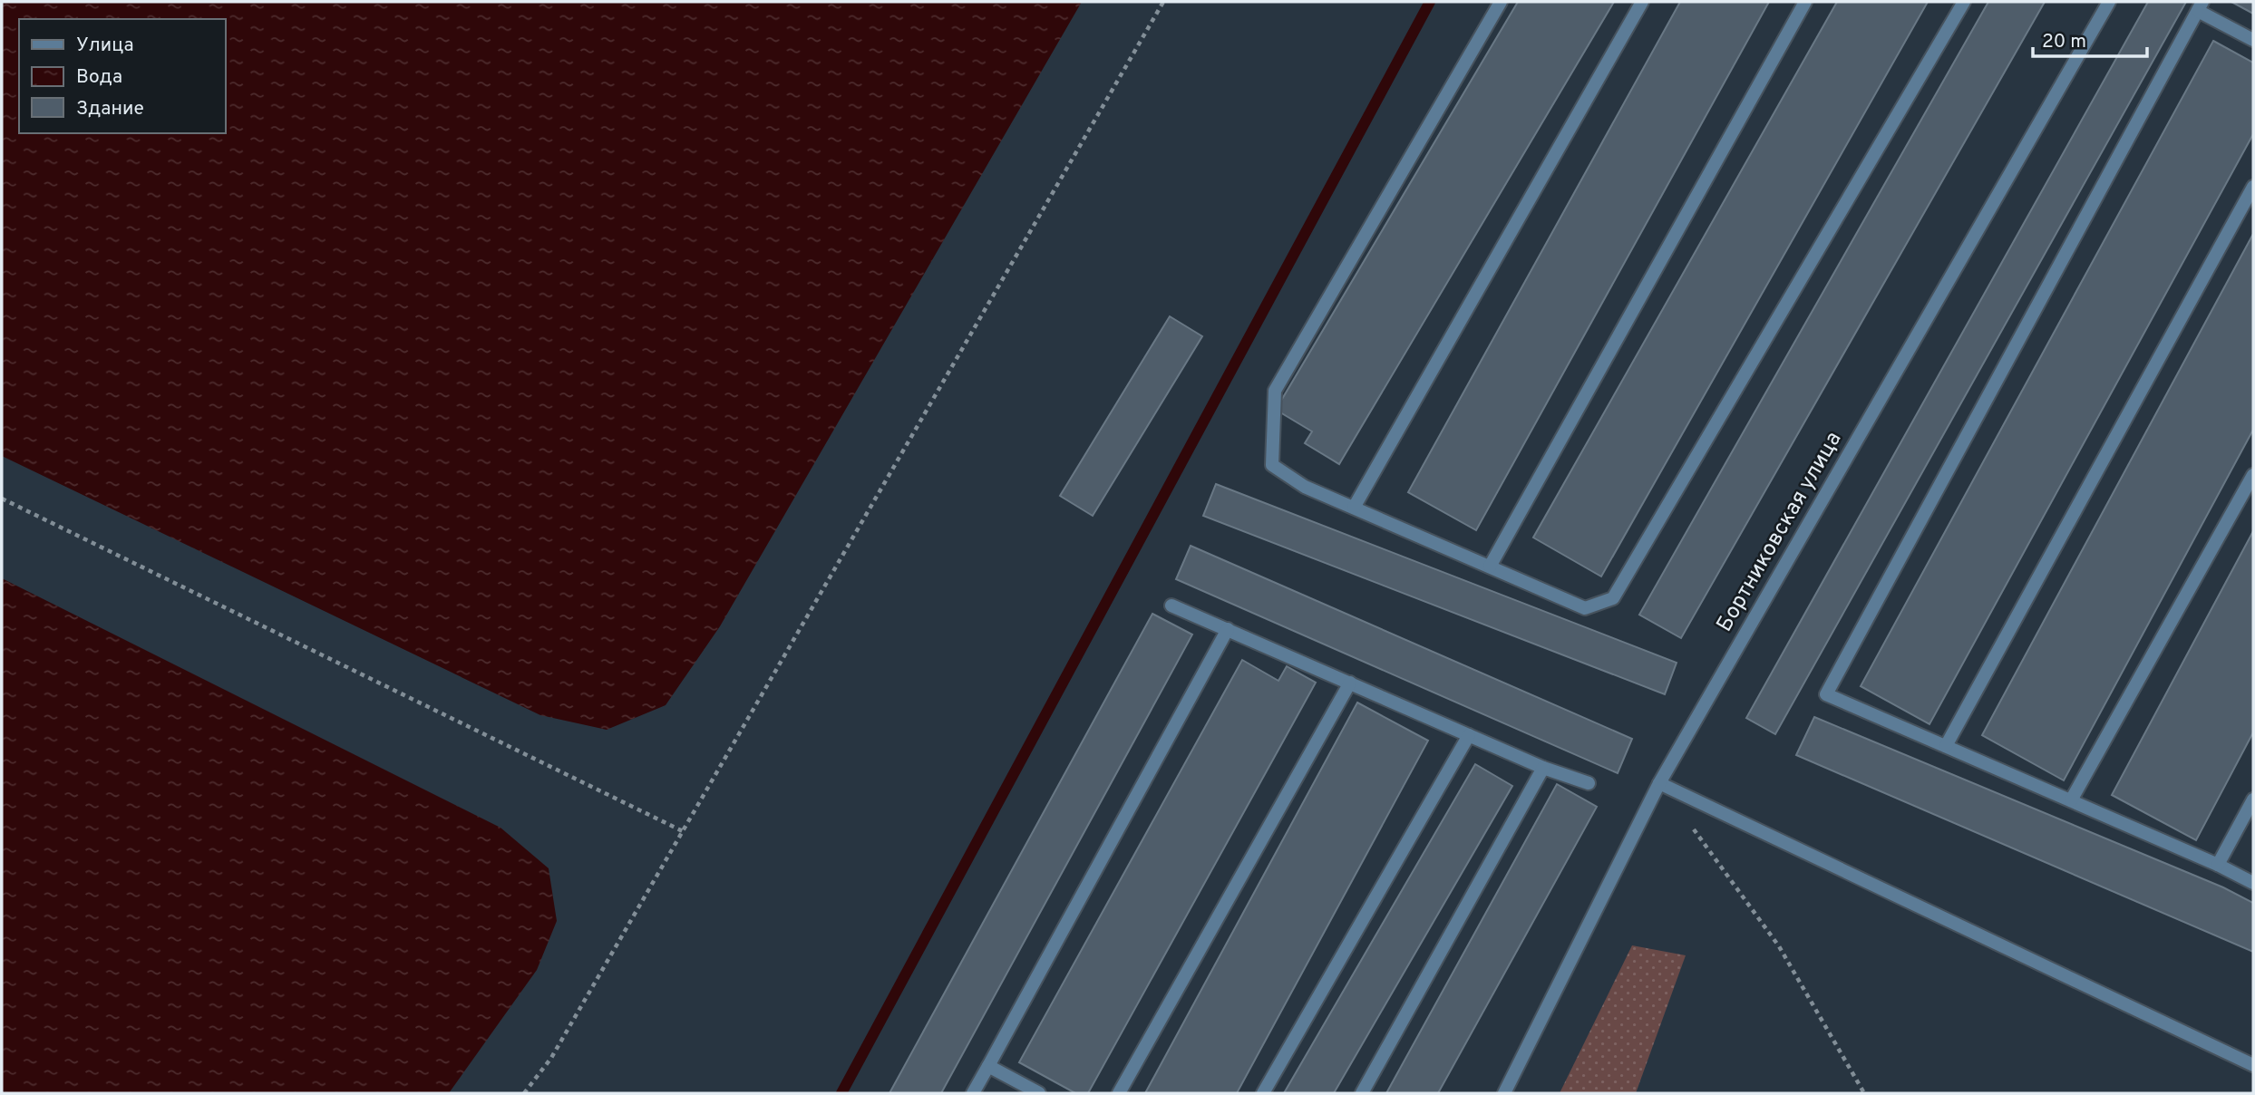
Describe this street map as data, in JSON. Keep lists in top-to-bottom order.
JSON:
{
  "streets": {
    "street": ["Бортниковская улица"]
  },
  "legend": ["Улица", "Вода", "Здание"],
  "scale_bar": "20 m"
}
